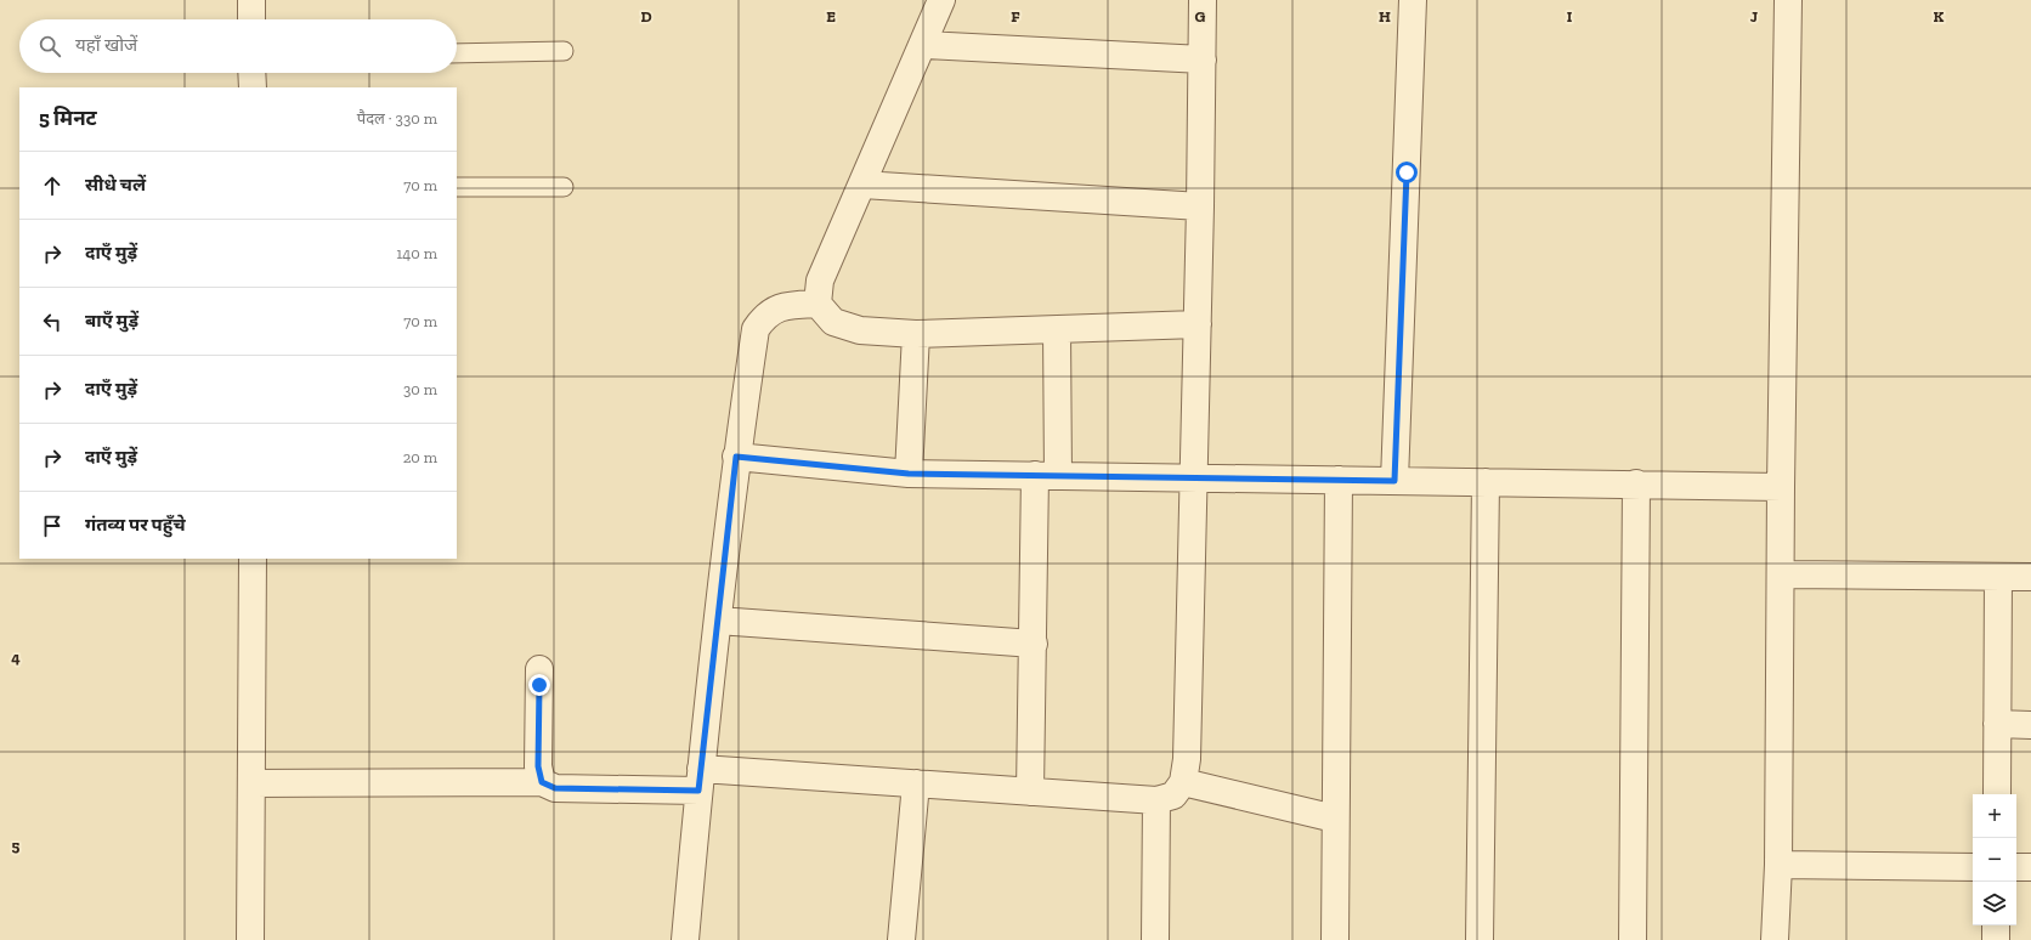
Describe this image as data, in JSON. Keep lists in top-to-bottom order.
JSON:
{
  "page": {
    "search": "यहाँ खोजें",
    "heading": ["5 मिनट", "पैदल · 330 m"],
    "list": [
      ["सीधे चलें", "70 m"],
      ["दाएँ मुड़ें", "140 m"],
      ["बाएँ मुड़ें", "70 m"],
      ["दाएँ मुड़ें", "30 m"],
      ["दाएँ मुड़ें", "20 m"],
      "गंतव्य पर पहुँचे"
    ],
    "map_buttons": ["+", "−"]
  },
  "grid": {
    "columns": [
      "D",
      "E",
      "F",
      "G",
      "H",
      "I",
      "J",
      "K"
    ],
    "rows": ["4", "5"]
  }
}
